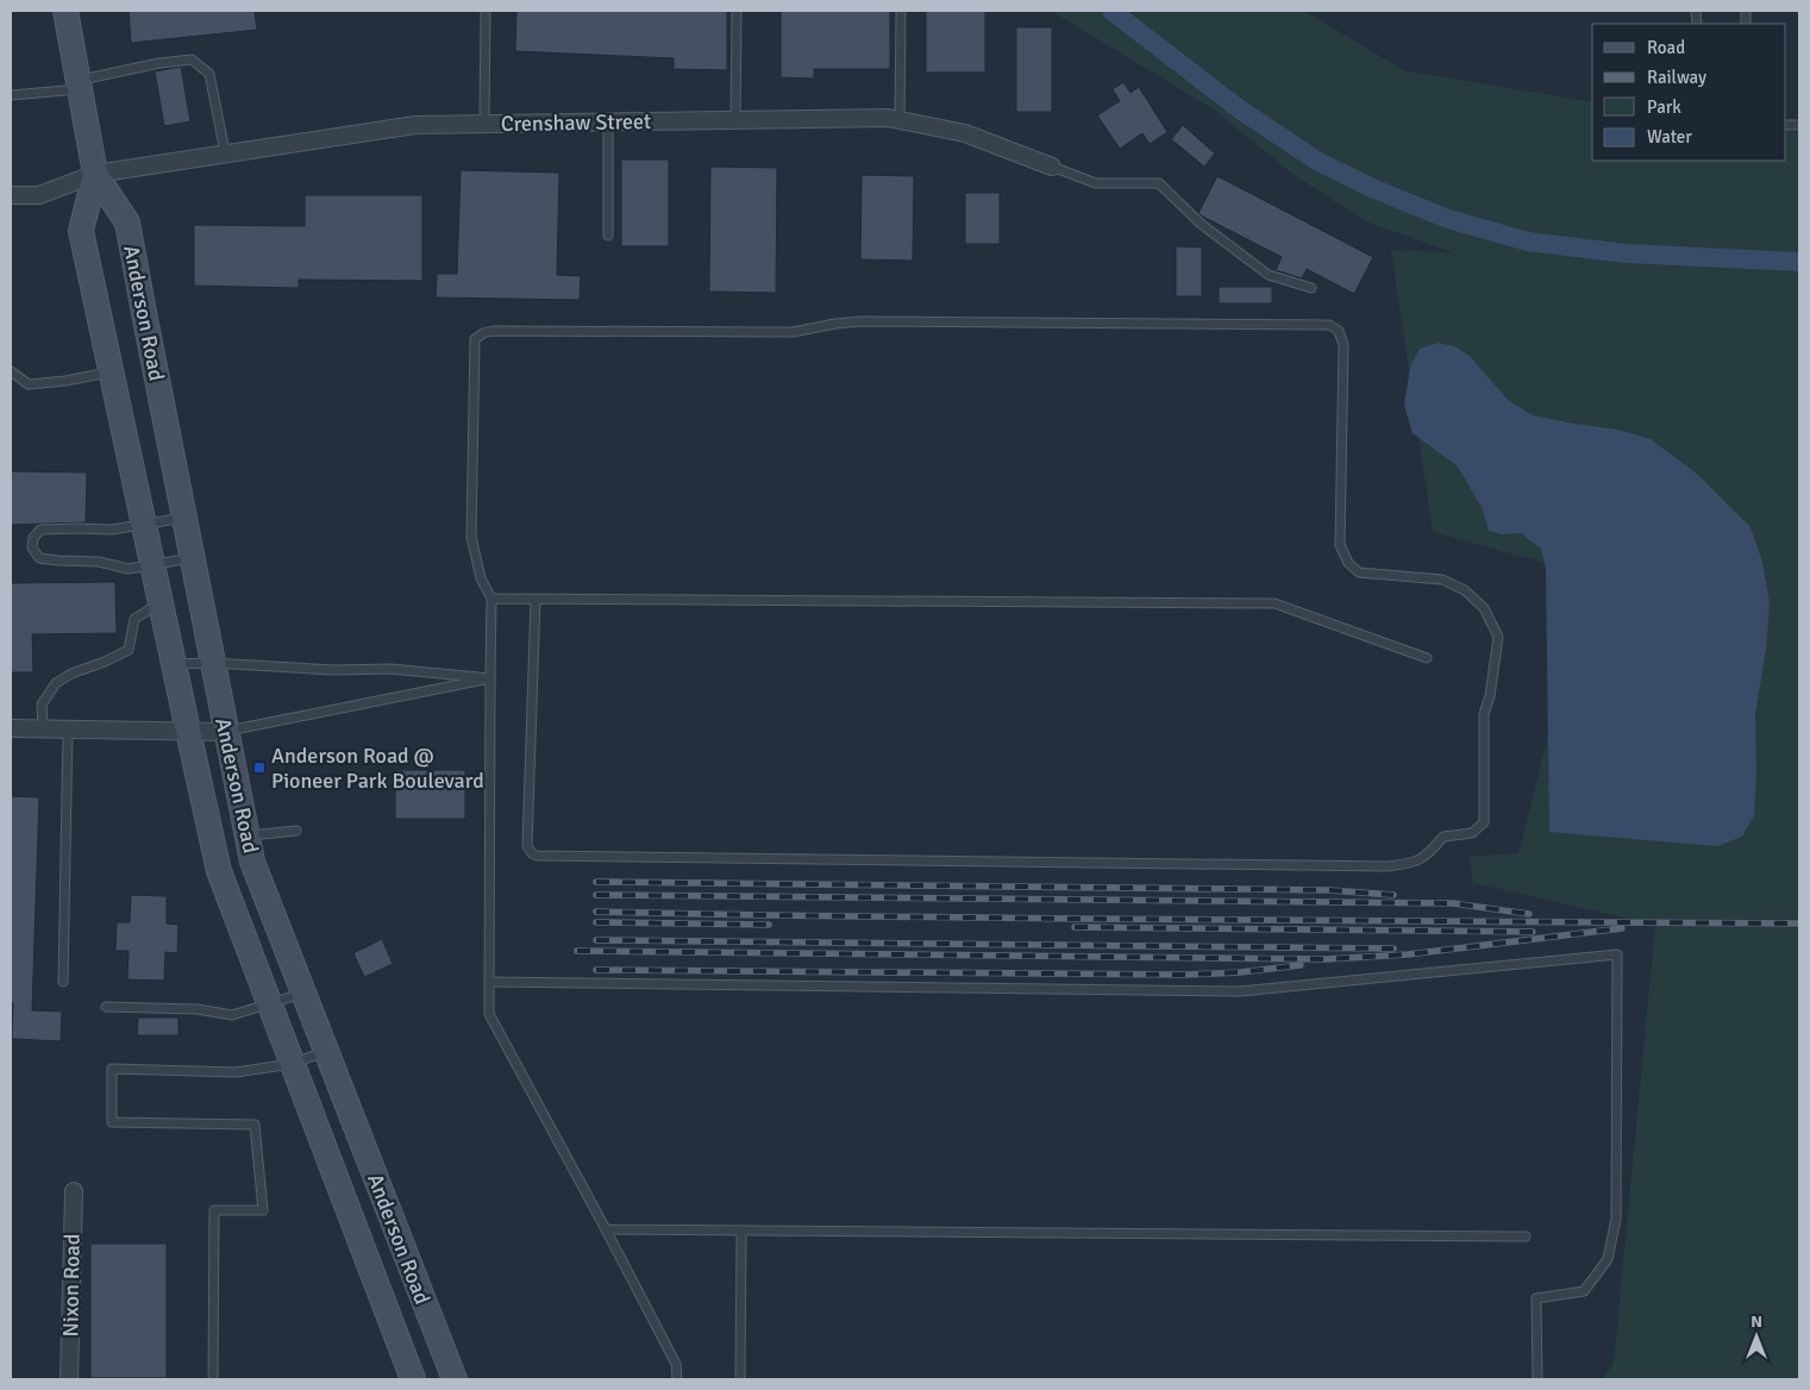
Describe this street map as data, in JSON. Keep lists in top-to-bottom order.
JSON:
{
  "streets": {
    "main road": ["Anderson Road"],
    "street": ["Crenshaw Street", "Nixon Road"]
  },
  "crossings": [
    ["Crenshaw Street", "Anderson Road"]
  ],
  "places": {
    "transit": ["Anderson Road @ Pioneer Park Boulevard"]
  },
  "legend": [
    "Road",
    "Railway",
    "Park",
    "Water"
  ],
  "north": "top"
}
